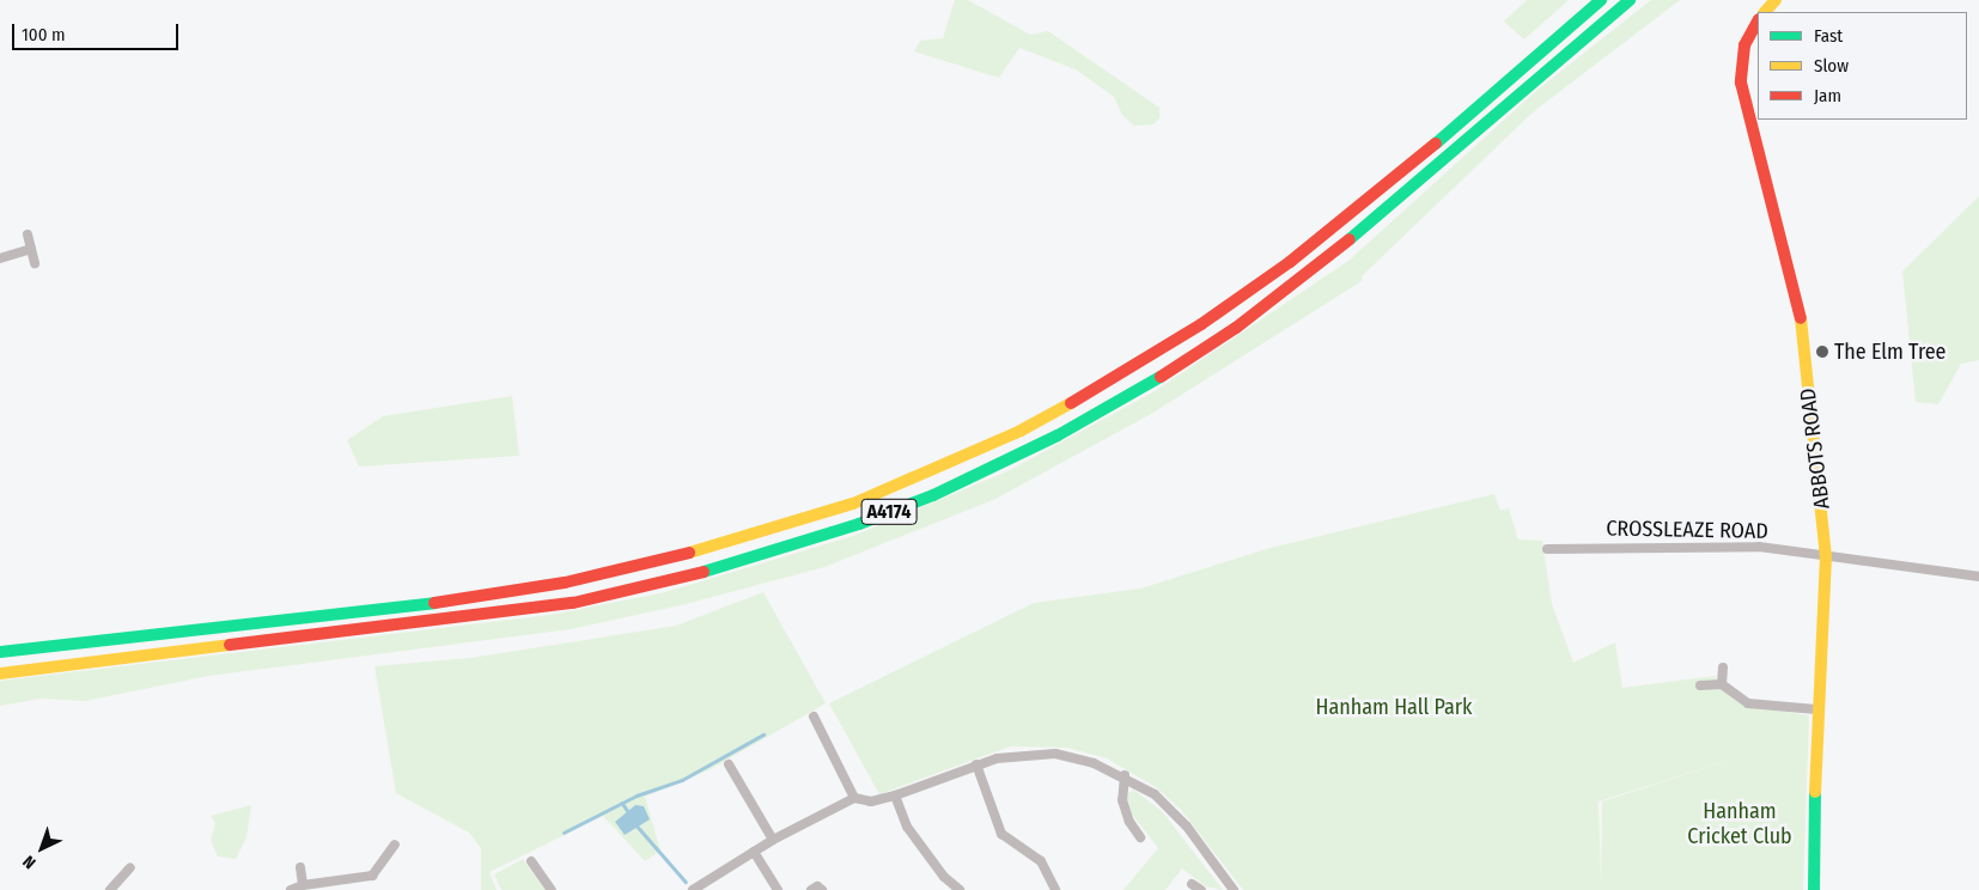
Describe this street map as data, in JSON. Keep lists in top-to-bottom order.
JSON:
{
  "streets": {
    "main road": ["ABBOTS ROAD", "A4174"],
    "street": ["CROSSLEAZE ROAD"]
  },
  "crossings": [
    ["ABBOTS ROAD", "CROSSLEAZE ROAD"]
  ],
  "parks": ["Hanham Hall Park", "Hanham Cricket Club"],
  "places": ["The Elm Tree"],
  "legend": ["Fast", "Slow", "Jam"],
  "scale_bar": "100 m",
  "north": "bottom left"
}
